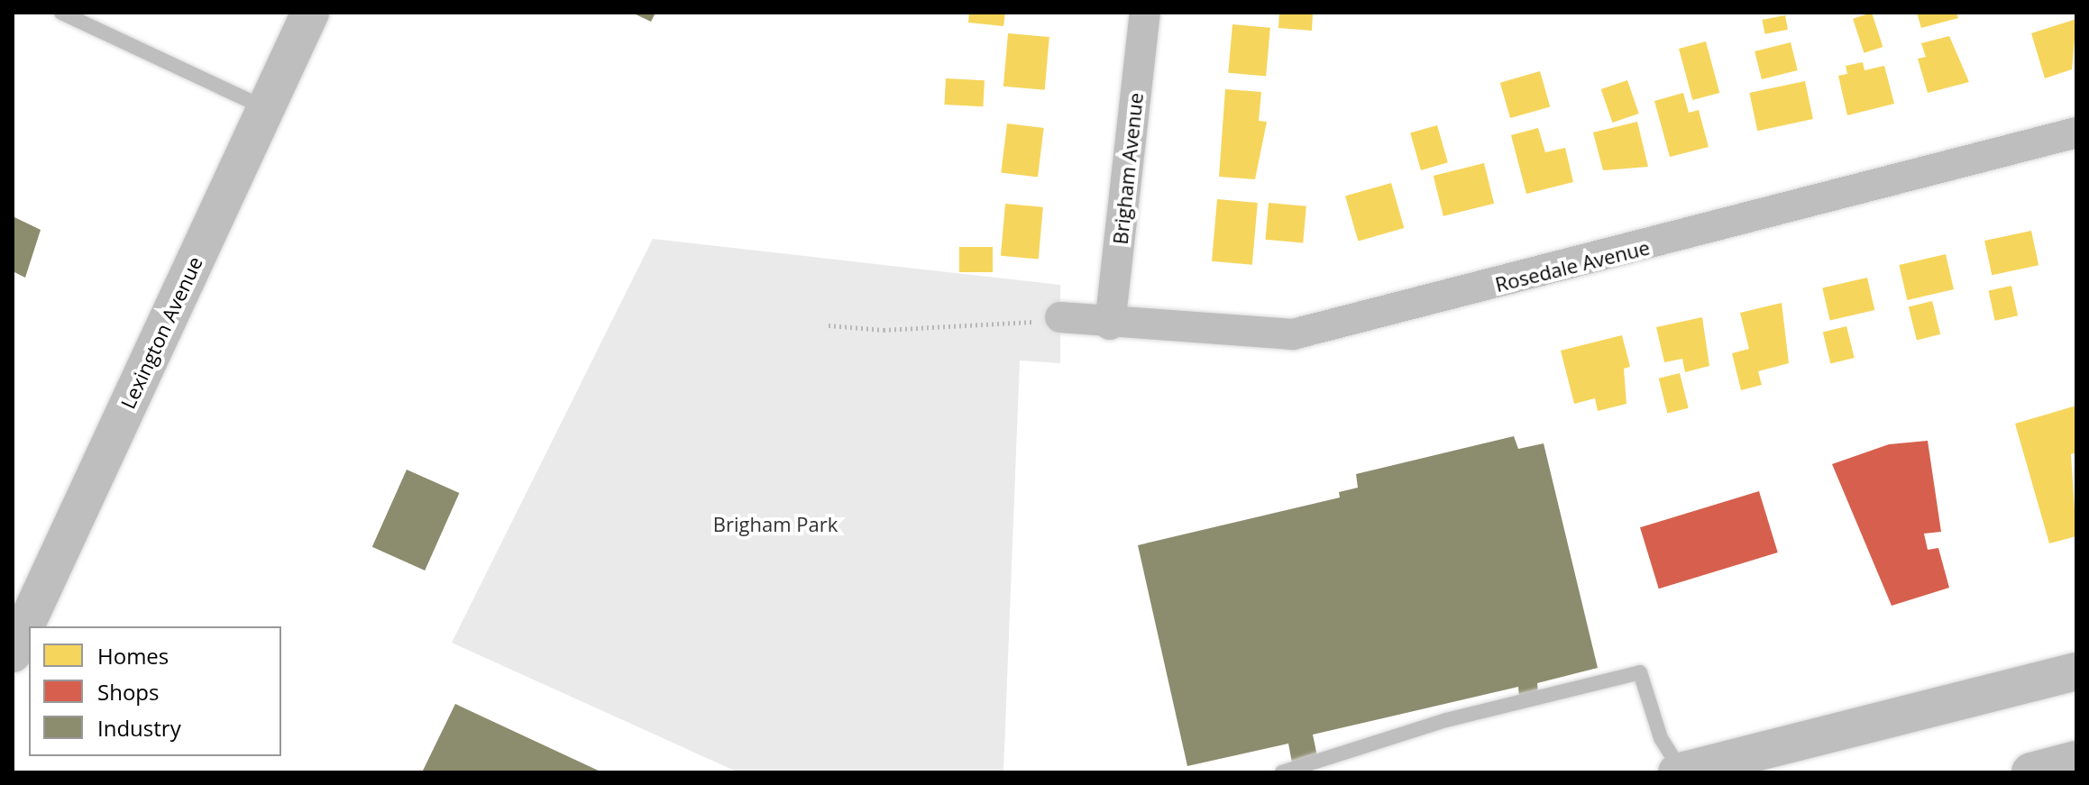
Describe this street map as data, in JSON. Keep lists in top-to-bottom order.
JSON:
{
  "streets": {
    "street": ["Brigham Avenue", "Rosedale Avenue", "Lexington Avenue"]
  },
  "crossings": [
    ["Brigham Avenue", "Rosedale Avenue"]
  ],
  "parks": ["Brigham Park"],
  "legend": ["Homes", "Shops", "Industry"]
}
